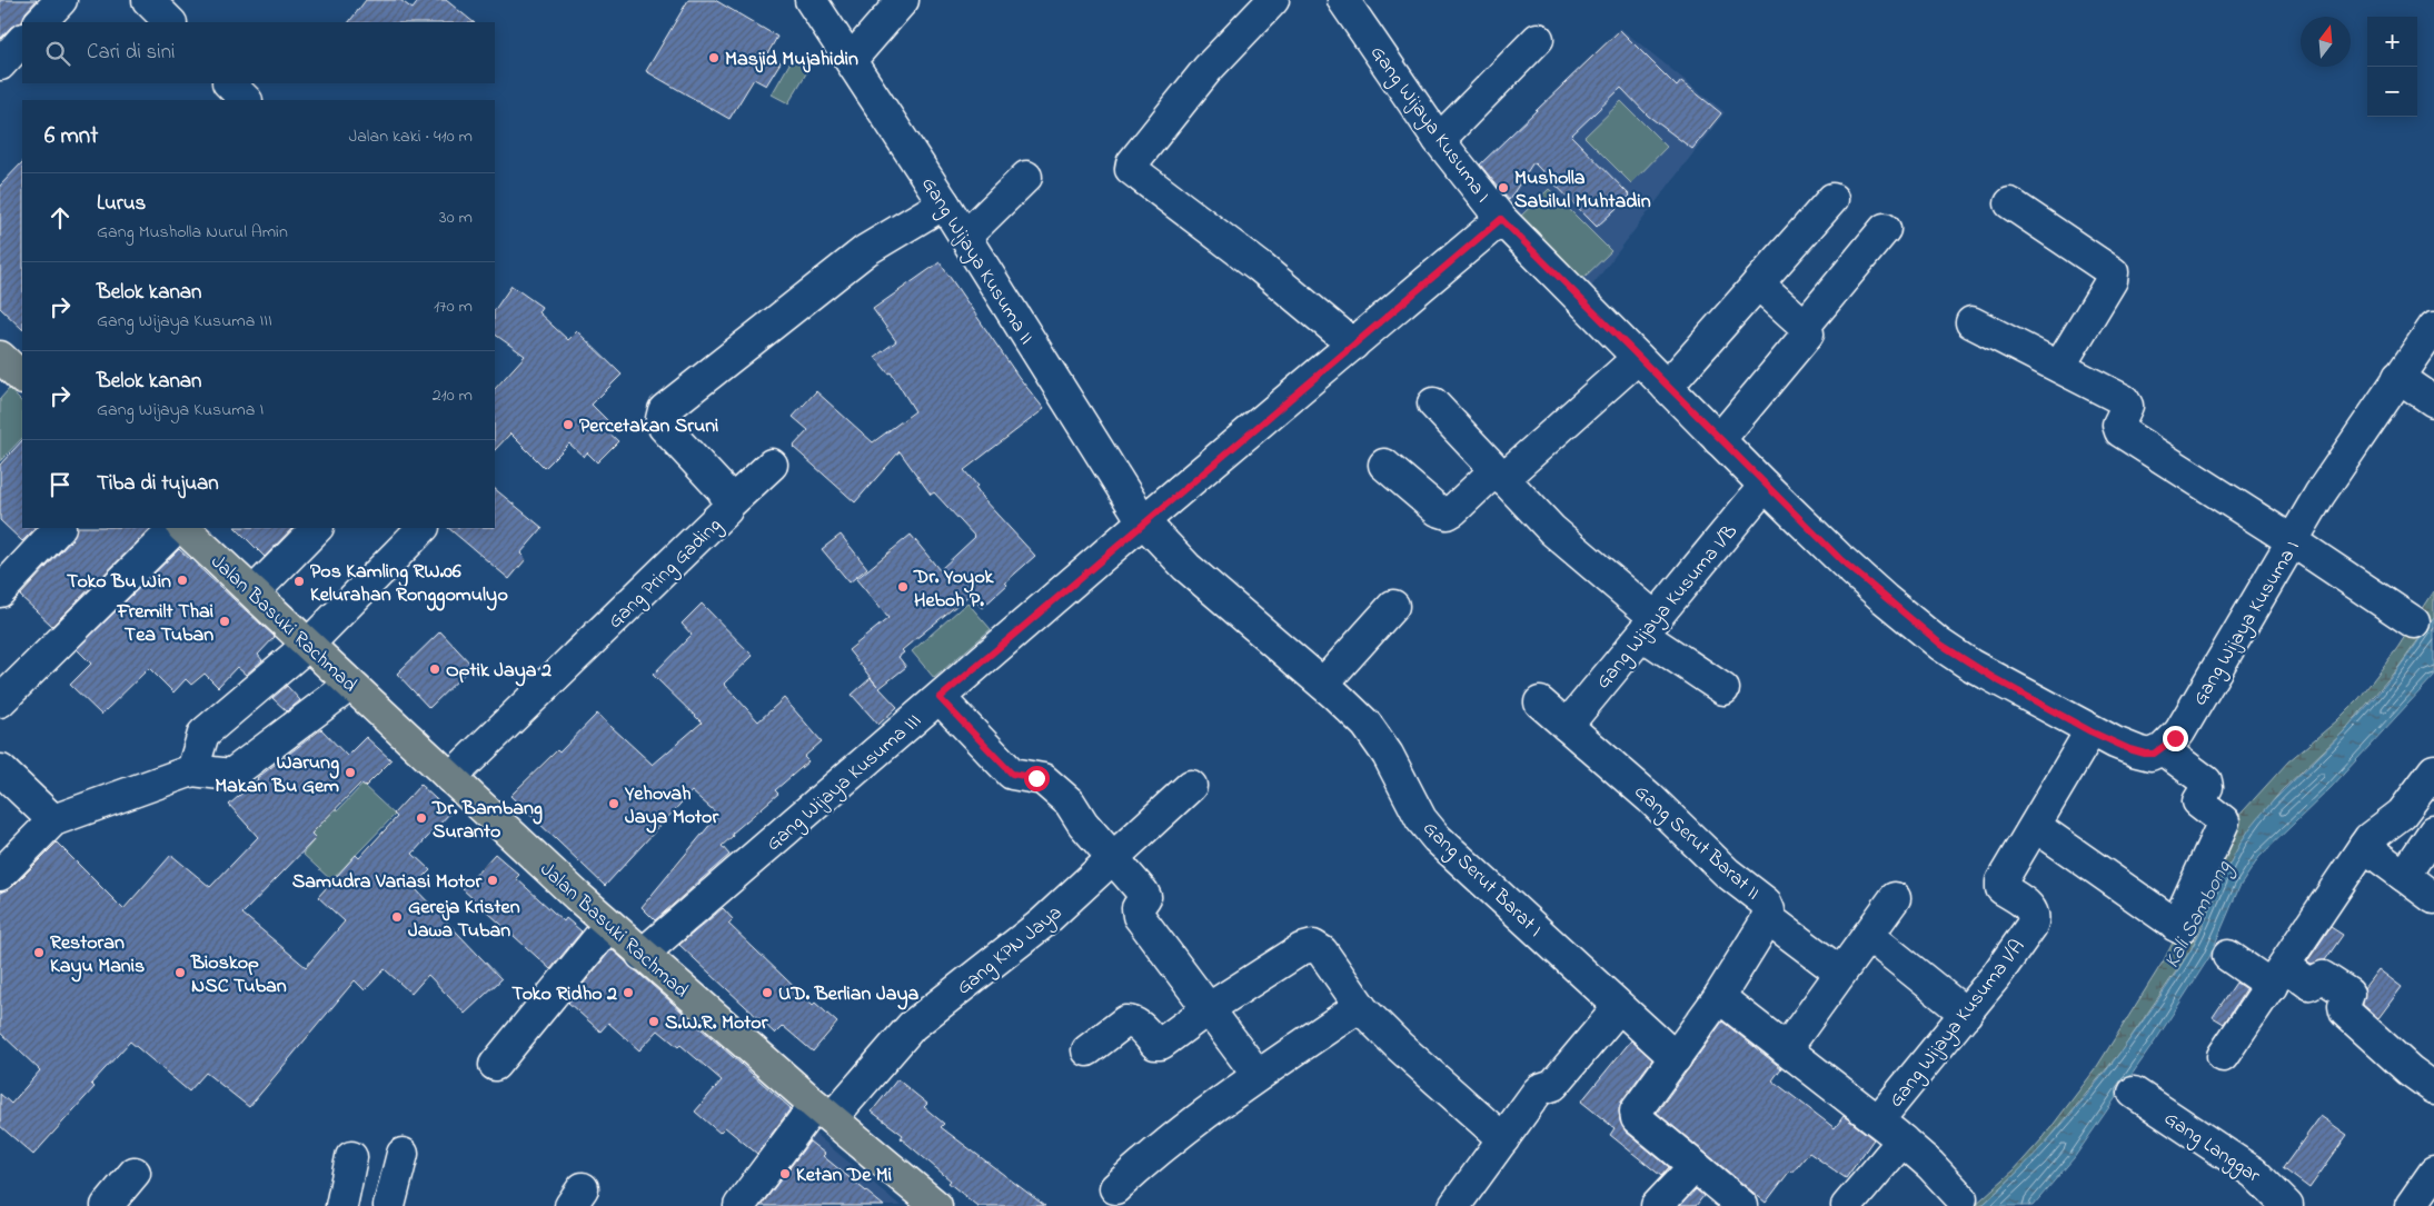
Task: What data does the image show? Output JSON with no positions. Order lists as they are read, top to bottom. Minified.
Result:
{"streets":{"main road":["Jalan Basuki Rachmad"],"street":["Gang Wijaya Kusuma I","Gang Wijaya Kusuma II","Gang Pring Gading","Gang Wijaya Kusuma I/B","Gang Wijaya Kusuma III","Gang Serut Barat II","Gang Serut Barat I","Gang KPN Jaya","Gang Wijaya Kusuma I/A","Gang Langgar"]},"crossings":[["Gang Wijaya Kusuma I","Gang Wijaya Kusuma I/B"],["Gang Wijaya Kusuma I","Gang Wijaya Kusuma III"],["Gang Wijaya Kusuma I","Gang Wijaya Kusuma I/A"],["Gang Wijaya Kusuma II","Gang Pring Gading"],["Gang Wijaya Kusuma II","Gang Wijaya Kusuma III"],["Gang Wijaya Kusuma II","Gang Serut Barat I"],["Gang Pring Gading","Jalan Basuki Rachmad"],["Gang Wijaya Kusuma I/B","Gang Serut Barat II"],["Jalan Basuki Rachmad","Gang Wijaya Kusuma III"],["Jalan Basuki Rachmad","Gang KPN Jaya"],["Gang Wijaya Kusuma III","Gang Serut Barat I"],["Gang Serut Barat II","Gang Serut Barat I"]],"water":["Kali Sambong"],"places":["Masjid Mujahidin","Musholla Sabilul Muhtadin","Percetakan Sruni","Toko Bu Win","Pos Kamling RW.06 Kelurahan Ronggomulyo","Dr. Yoyok Heboh P.","Fremilt Thai Tea Tuban","Optik Jaya 2","Warung Makan Bu Gem","Yehovah Jaya Motor","Dr. Bambang Suranto","Samudra Variasi Motor","Gereja Kristen Jawa Tuban","Restoran Kayu Manis","Bioskop NSC Tuban","Toko Ridho 2","UD. Berlian Jaya","S.W.R. Motor","Ketan De Mi"],"north":"top","page":{"map_buttons":["+","−"],"search":"Cari di sini","heading":["6 mnt","Jalan kaki · 410 m"],"list":[["Lurus","Gang Musholla Nurul Amin","30 m"],["Belok kanan","Gang Wijaya Kusuma III","170 m"],["Belok kanan","Gang Wijaya Kusuma I","210 m"],"Tiba di tujuan"]}}
